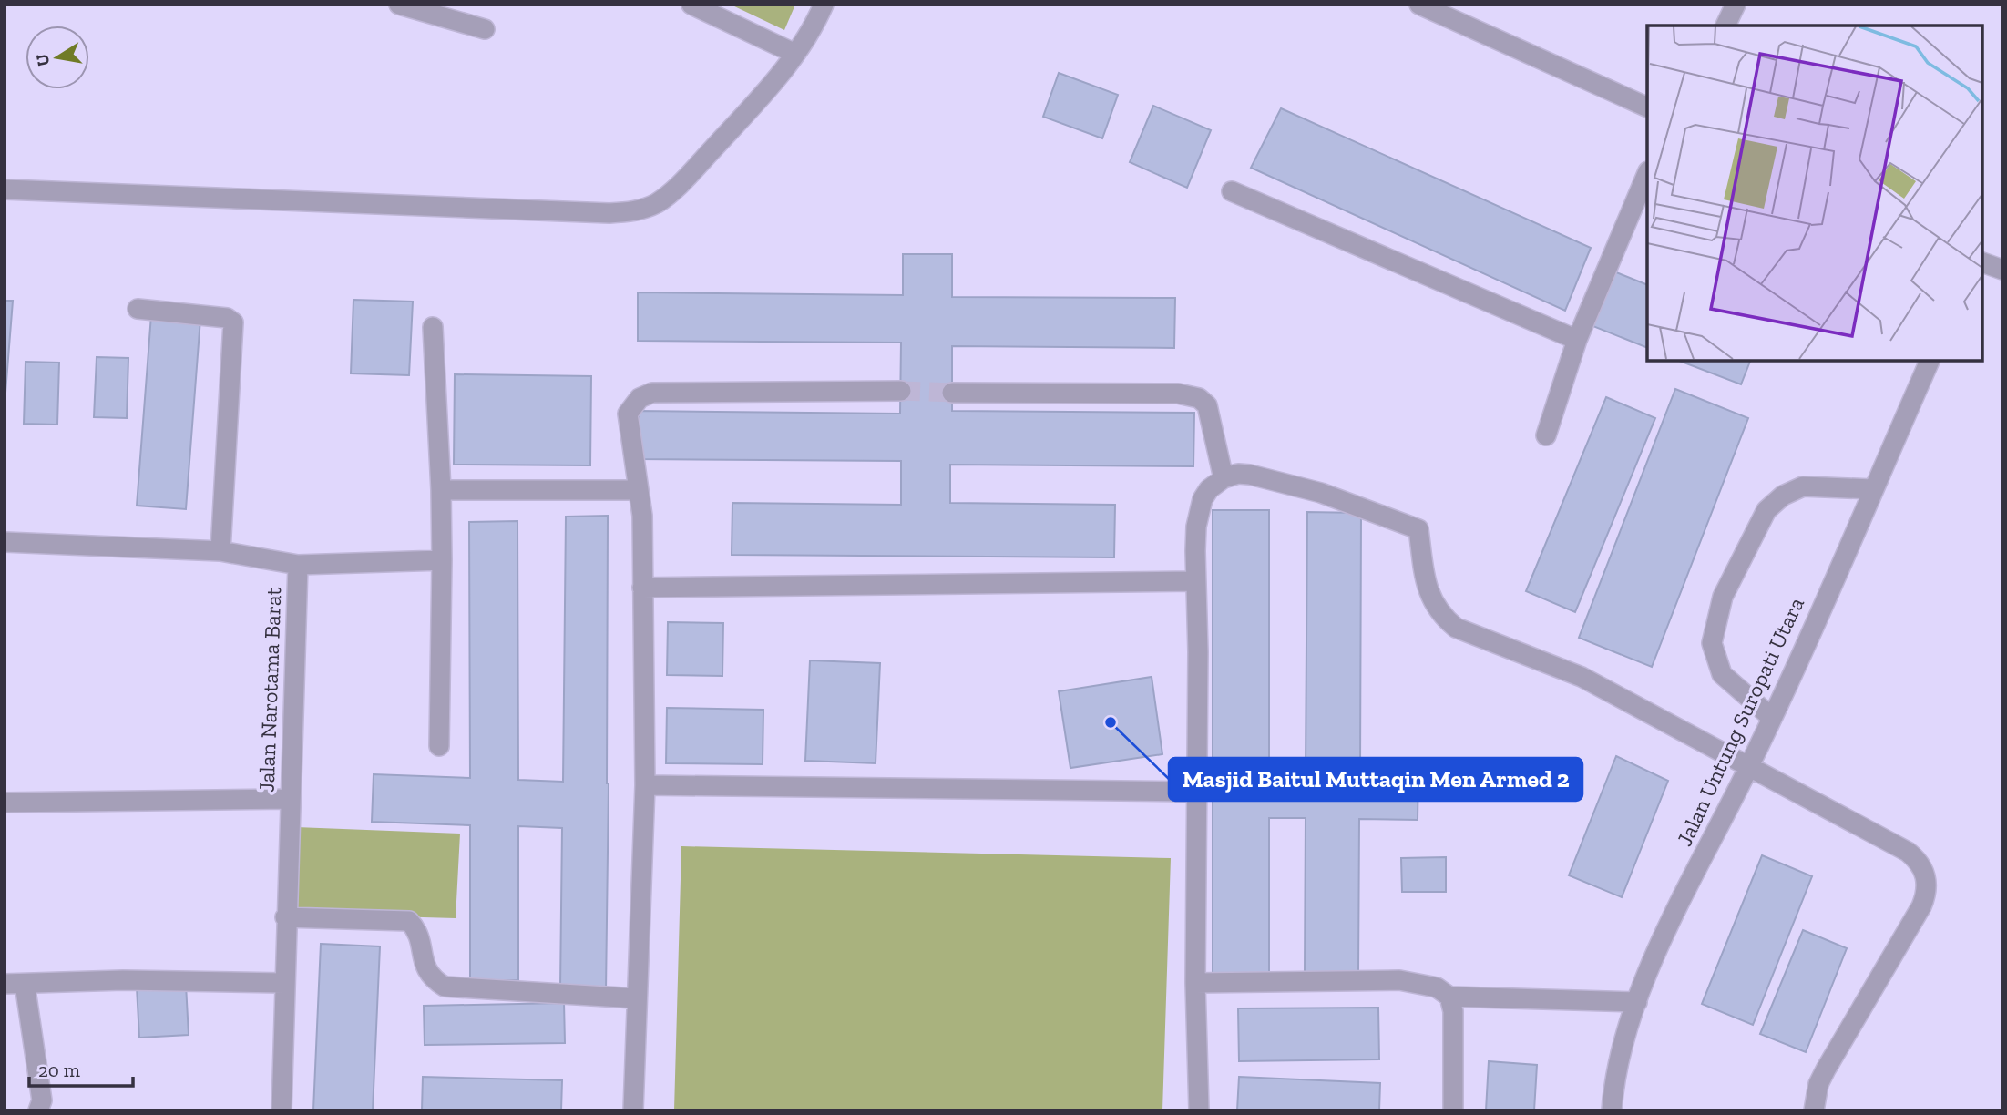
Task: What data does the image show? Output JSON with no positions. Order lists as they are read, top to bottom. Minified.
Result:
{"streets":{"street":["Jalan Narotama Barat","Jalan Untung Suropati Utara"]},"places":["Masjid Baitul Muttaqin Men Armed 2"],"scale_bar":"20 m","north":"left"}
